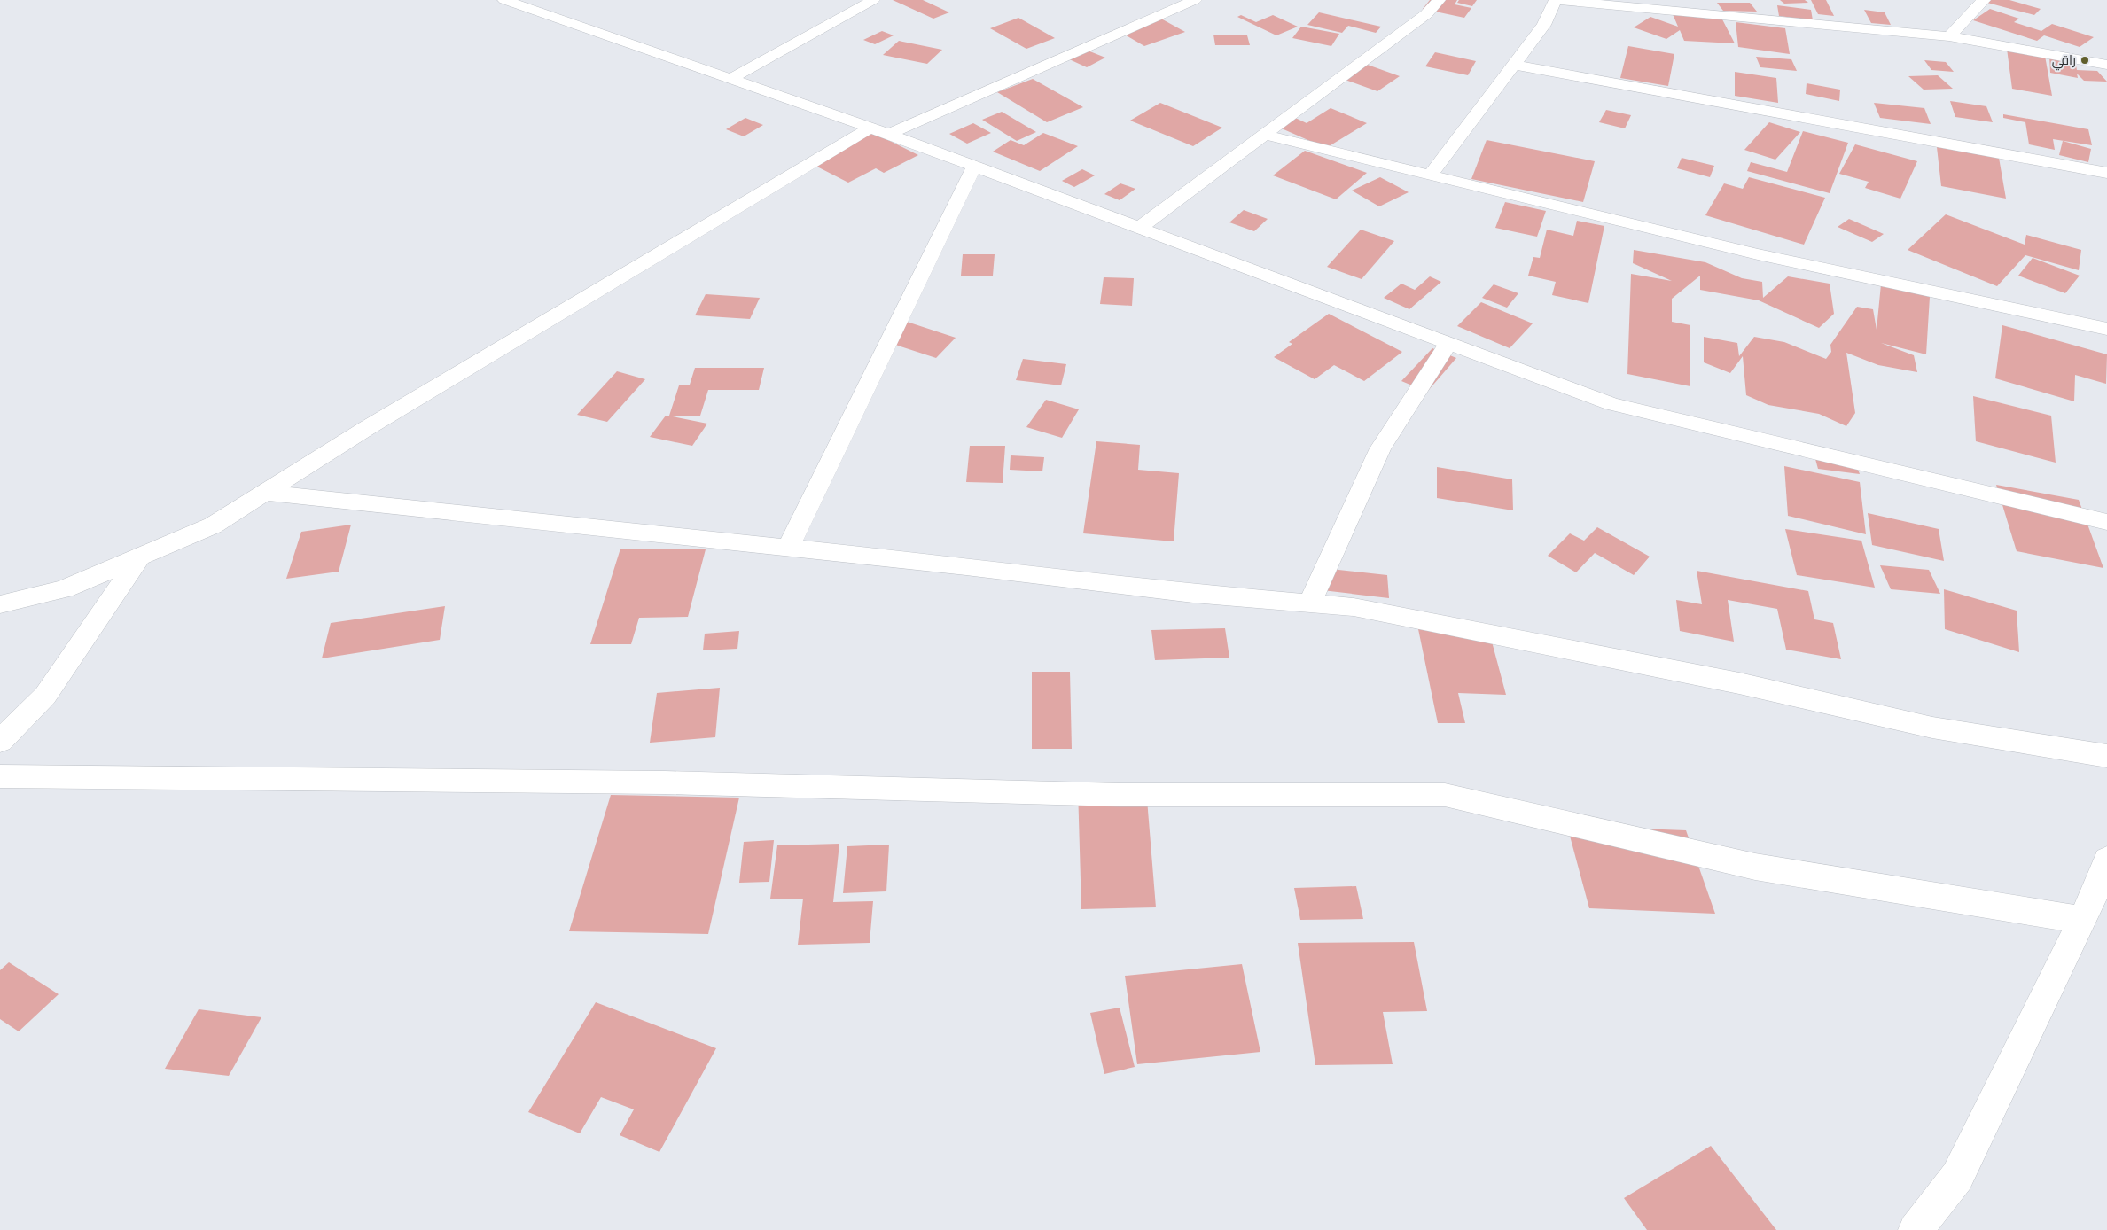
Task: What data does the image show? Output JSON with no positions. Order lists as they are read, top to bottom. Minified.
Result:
{"places":["راقي"]}
